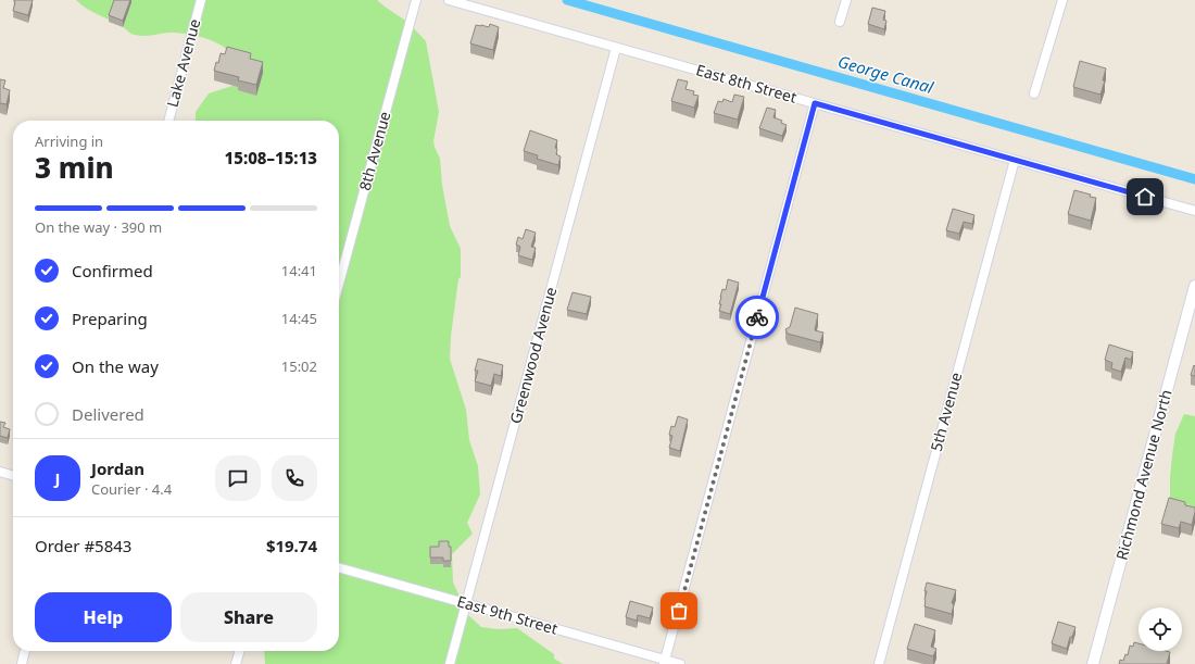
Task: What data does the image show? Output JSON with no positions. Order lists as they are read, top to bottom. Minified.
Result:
{"streets":{"street":["Lake Avenue","East 8th Street","8th Avenue","Greenwood Avenue","5th Avenue","Richmond Avenue North","East 9th Street"]},"crossings":[["East 8th Street","Greenwood Avenue"],["East 8th Street","5th Avenue"],["Greenwood Avenue","East 9th Street"]],"water":["George Canal"],"page":{"heading":["3 min","Arriving in","15:08–15:13"],"panel":["Jordan","Courier · 4.4","Order #5843","$19.74"],"bar":"On the way · 390 m","list":[["Confirmed","14:41"],["Preparing","14:45"],["On the way","15:02"],"Delivered"],"round":"J","buttons":["Help","Share"]}}
